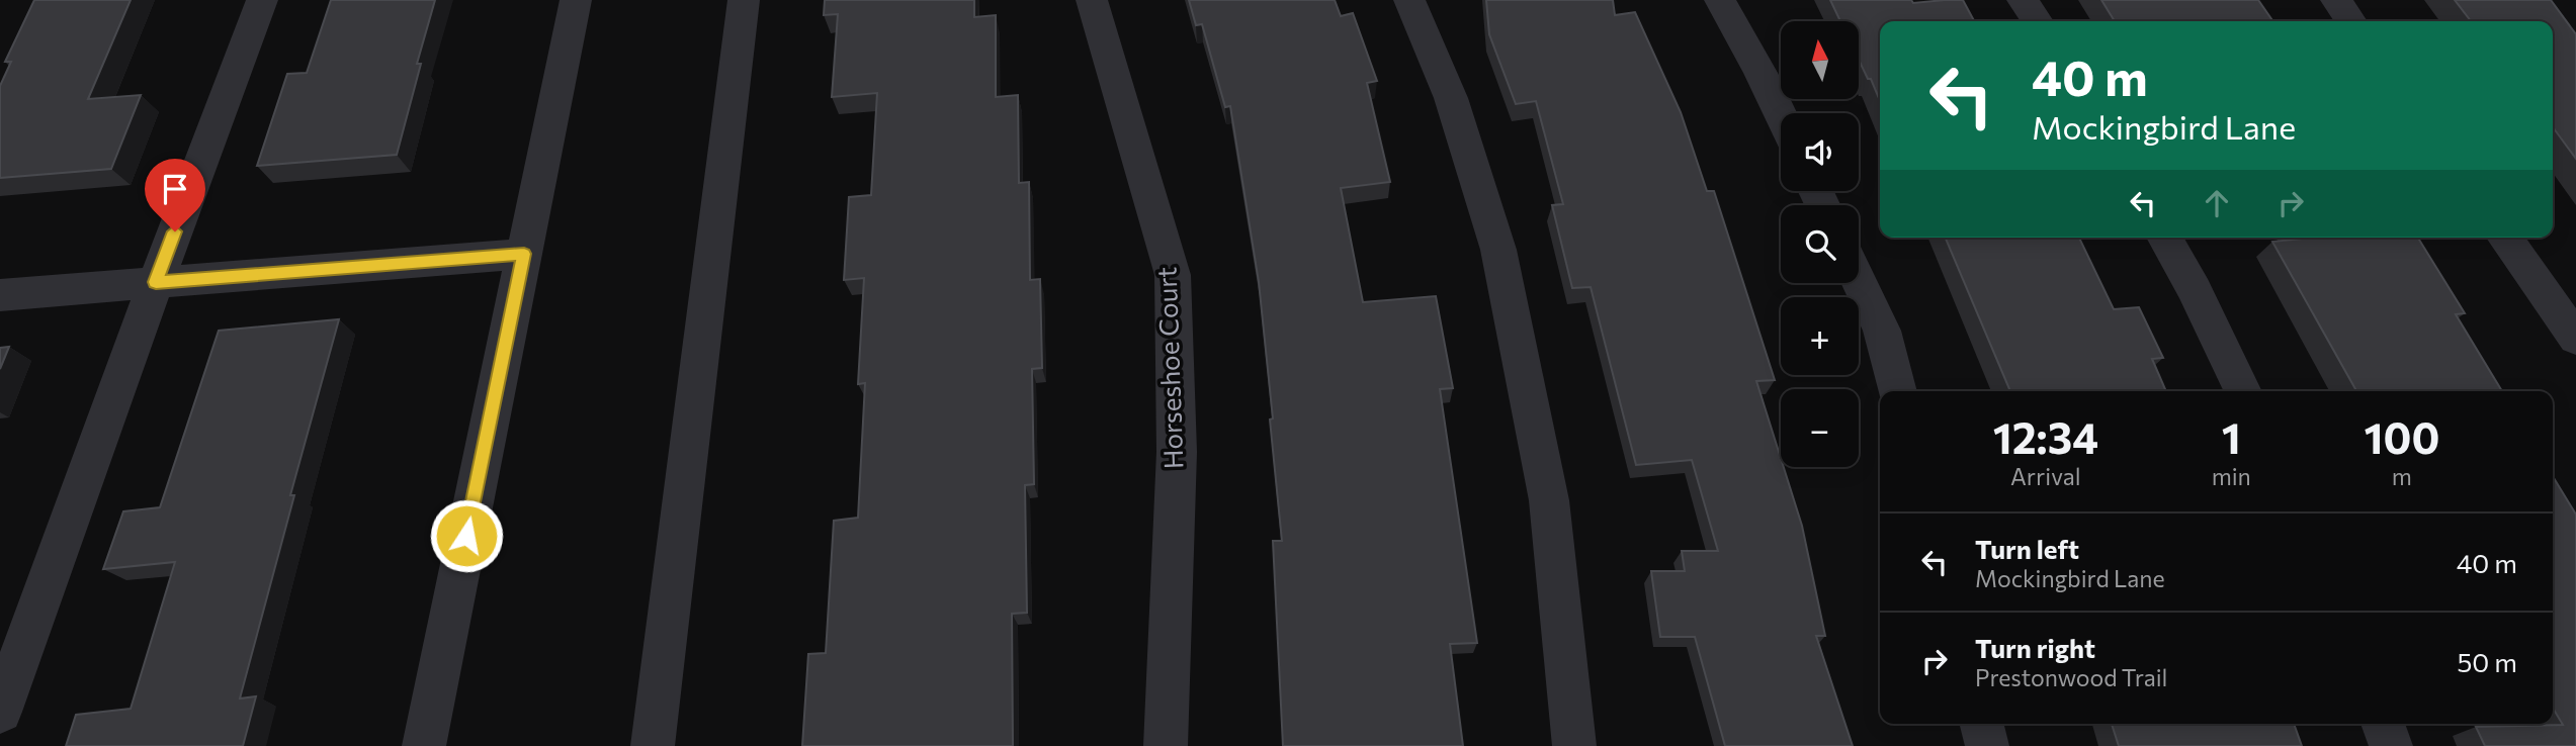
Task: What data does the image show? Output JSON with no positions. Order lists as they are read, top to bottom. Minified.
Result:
{"streets":{"street":["Horseshoe Court"]},"north":"top","page":{"map_buttons":["+","−"],"turn":["40 m","Mockingbird Lane"],"eta":["12:34","Arrival","1","min","100","m"],"list":[{"name":"Turn left","note":"Mockingbird Lane","value":"40 m"},{"name":"Turn right","note":"Prestonwood Trail","value":"50 m"}]}}
